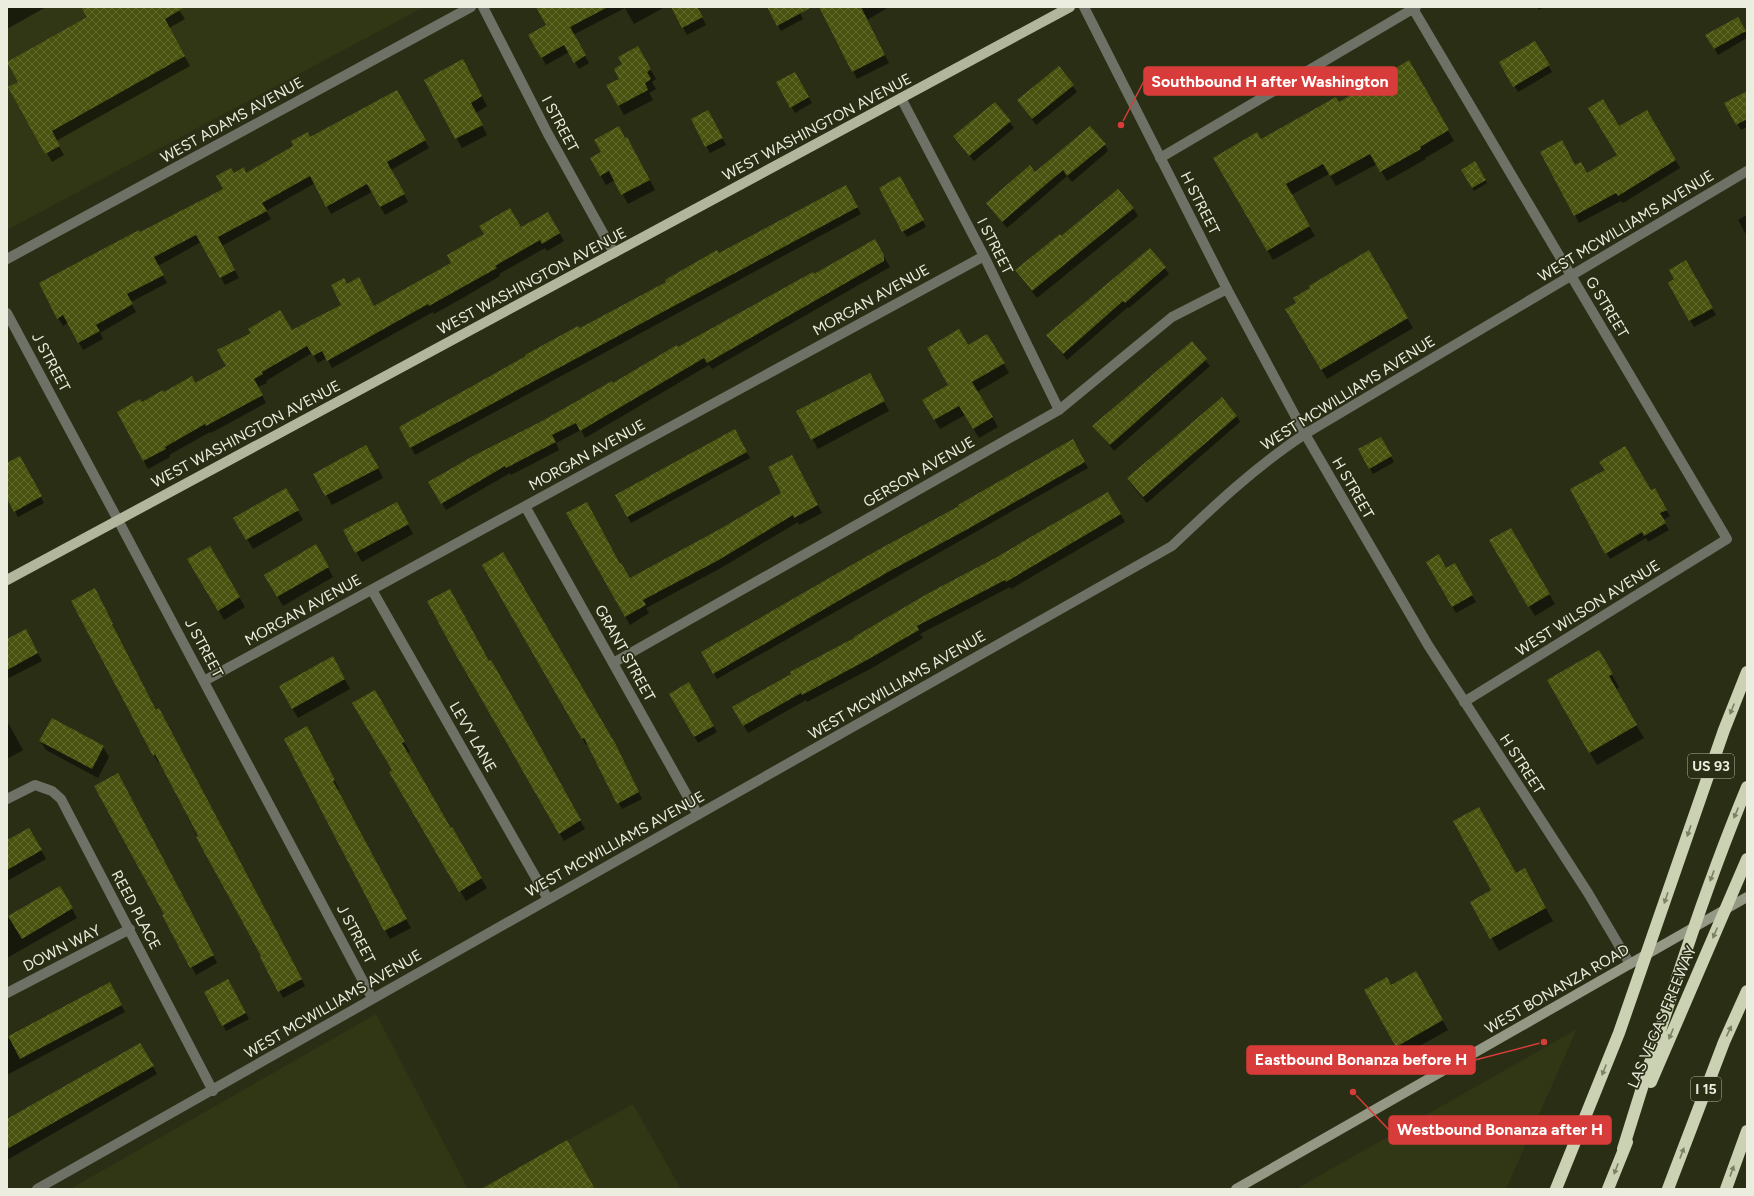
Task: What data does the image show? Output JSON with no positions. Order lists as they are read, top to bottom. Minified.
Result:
{"streets":{"highway":["US 93","LAS VEGAS FREEWAY","I 15"],"main road":["WEST WASHINGTON AVENUE","WEST BONANZA ROAD"],"street":["WEST ADAMS AVENUE","I STREET","H STREET","WEST MCWILLIAMS AVENUE","MORGAN AVENUE","G STREET","J STREET","GERSON AVENUE","WEST WILSON AVENUE","GRANT STREET","LEVY LANE","REED PLACE","DOWN WAY"]},"crossings":[["I STREET","WEST WASHINGTON AVENUE"],["I STREET","MORGAN AVENUE"],["I STREET","GERSON AVENUE"],["WEST WASHINGTON AVENUE","J STREET"],["H STREET","WEST MCWILLIAMS AVENUE"],["H STREET","GERSON AVENUE"],["H STREET","WEST WILSON AVENUE"],["H STREET","WEST BONANZA ROAD"],["WEST MCWILLIAMS AVENUE","G STREET"],["WEST MCWILLIAMS AVENUE","J STREET"],["WEST MCWILLIAMS AVENUE","GRANT STREET"],["WEST MCWILLIAMS AVENUE","LEVY LANE"],["WEST MCWILLIAMS AVENUE","REED PLACE"],["MORGAN AVENUE","J STREET"],["MORGAN AVENUE","GRANT STREET"],["MORGAN AVENUE","LEVY LANE"],["G STREET","WEST WILSON AVENUE"],["GERSON AVENUE","GRANT STREET"],["REED PLACE","DOWN WAY"]],"places":["Southbound H after Washington","Eastbound Bonanza before H","Westbound Bonanza after H"]}
